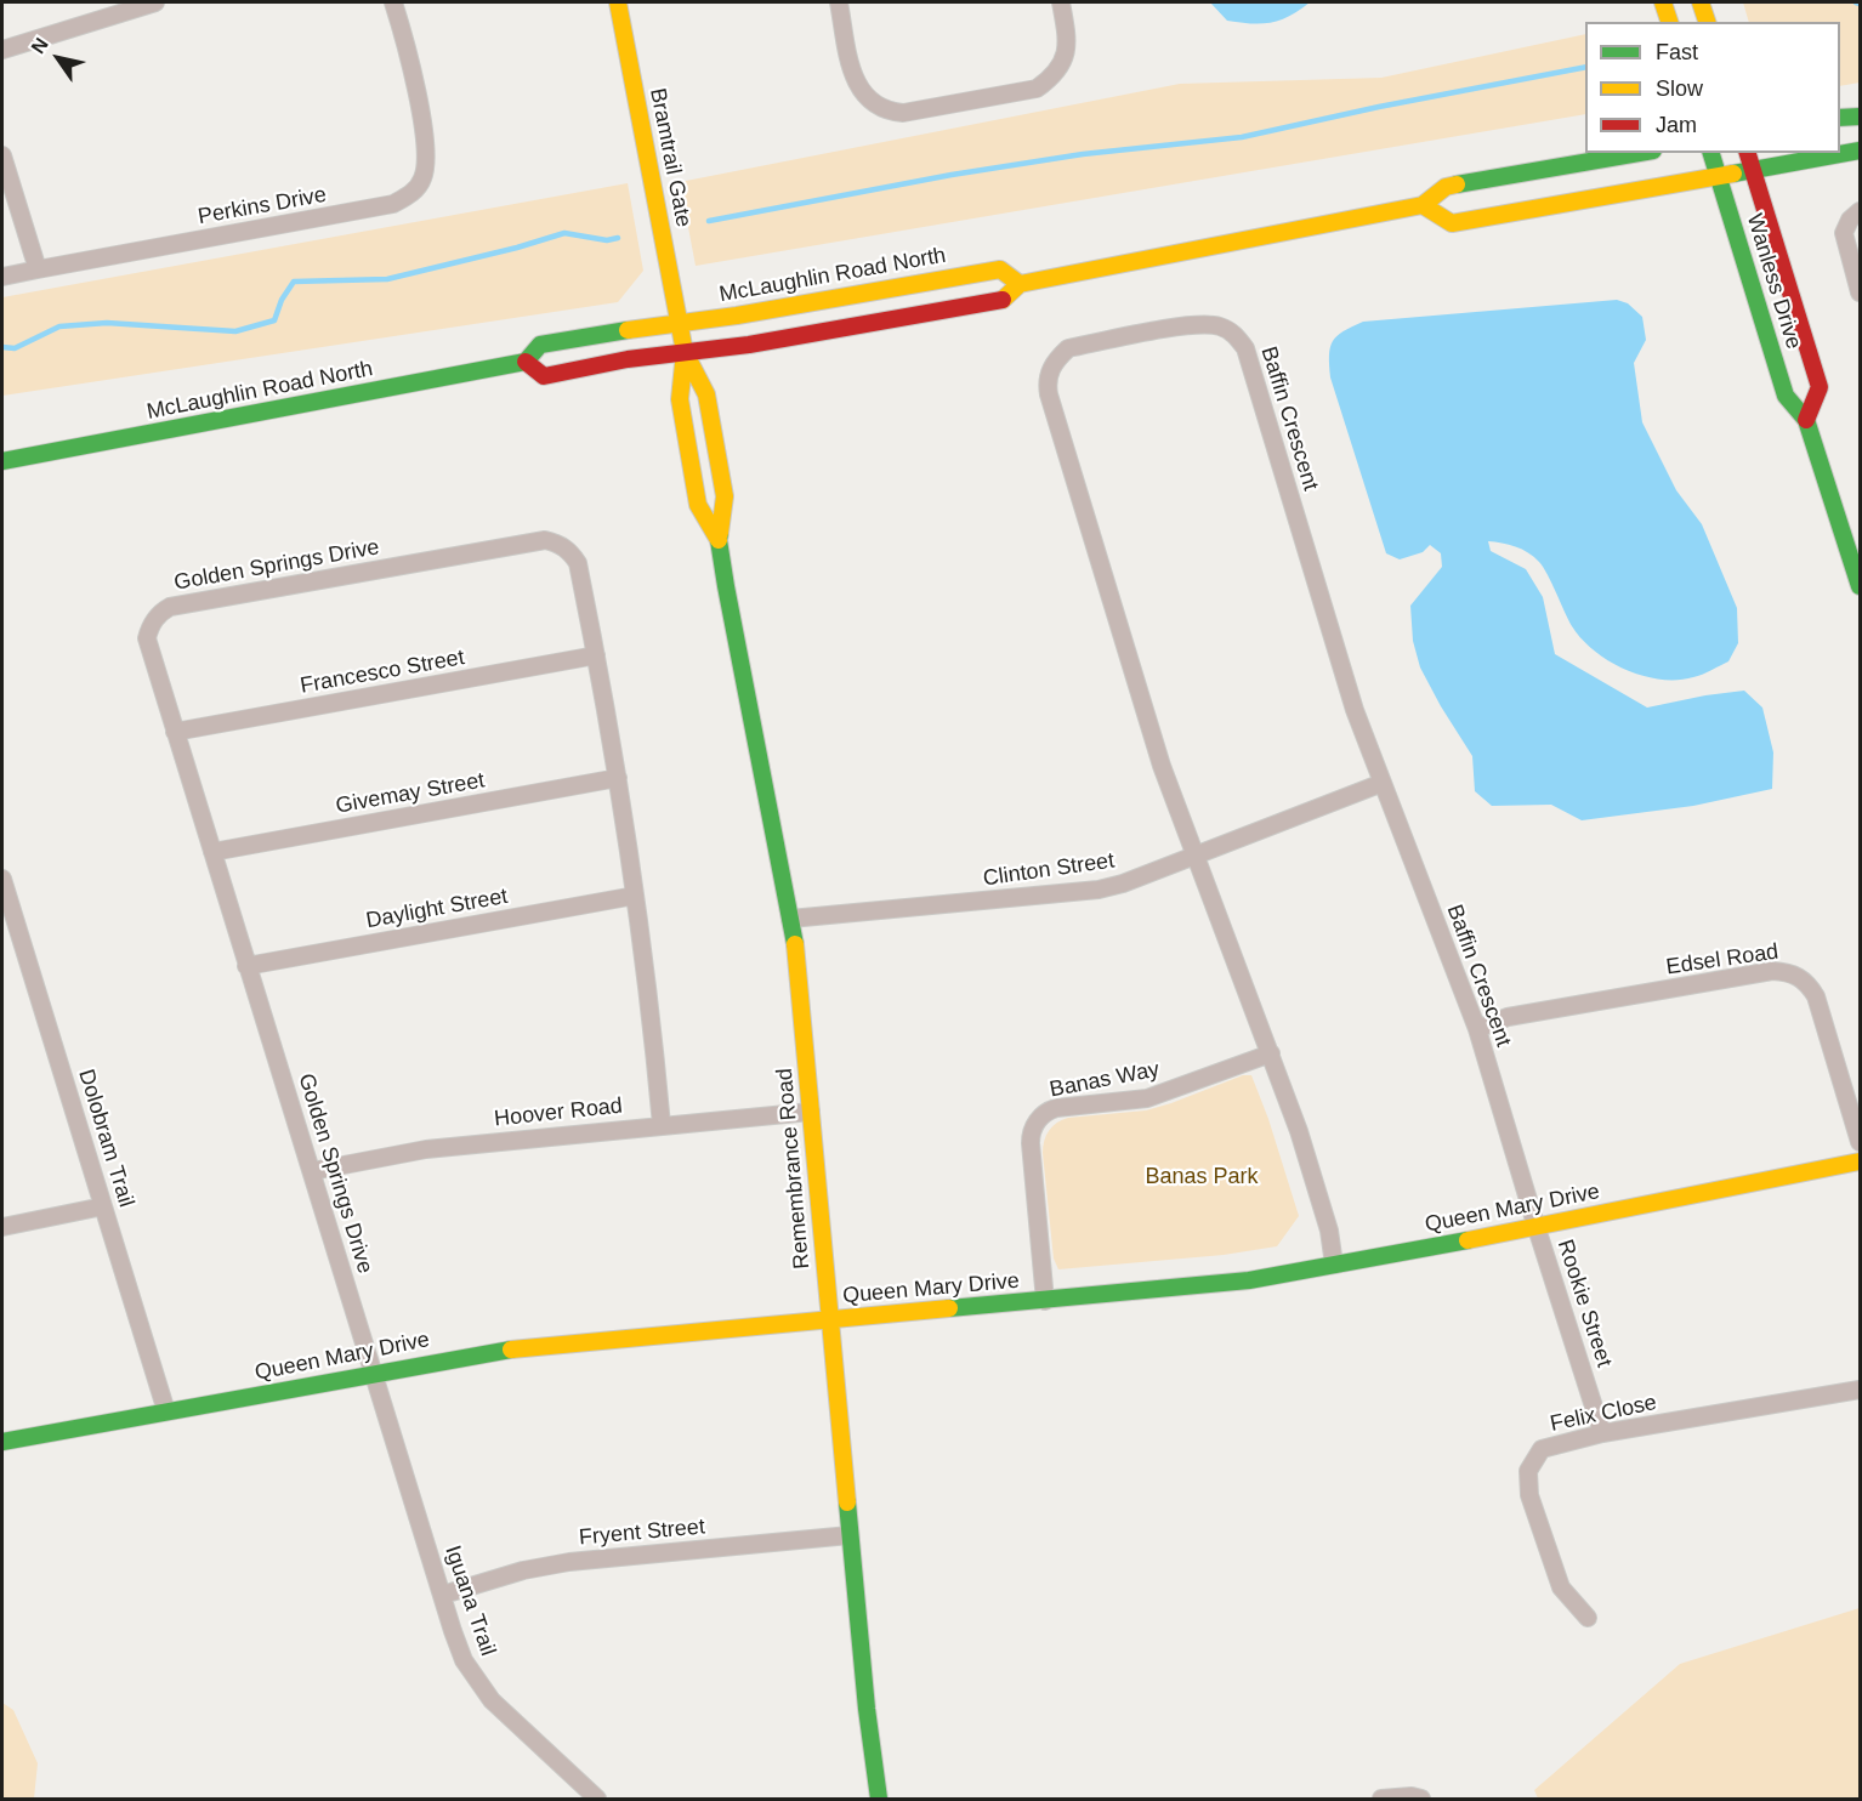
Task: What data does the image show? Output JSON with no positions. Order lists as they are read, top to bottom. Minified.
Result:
{"streets":{"street":["Bramtrail Gate","Perkins Drive","McLaughlin Road North","Wanless Drive","Baffin Crescent","Golden Springs Drive","Francesco Street","Givemay Street","Clinton Street","Daylight Street","Edsel Road","Banas Way","Hoover Road","Dolobram Trail","Remembrance Road","Queen Mary Drive","Rookie Street","Felix Close","Fryent Street","Iguana Trail"]},"crossings":[["Bramtrail Gate","McLaughlin Road North"],["Bramtrail Gate","Remembrance Road"],["Baffin Crescent","Clinton Street"],["Baffin Crescent","Edsel Road"],["Baffin Crescent","Banas Way"],["Baffin Crescent","Queen Mary Drive"],["Baffin Crescent","Rookie Street"],["Golden Springs Drive","Francesco Street"],["Golden Springs Drive","Givemay Street"],["Golden Springs Drive","Daylight Street"],["Golden Springs Drive","Hoover Road"],["Golden Springs Drive","Queen Mary Drive"],["Golden Springs Drive","Iguana Trail"],["Clinton Street","Remembrance Road"],["Banas Way","Queen Mary Drive"],["Hoover Road","Remembrance Road"],["Dolobram Trail","Queen Mary Drive"],["Remembrance Road","Queen Mary Drive"],["Remembrance Road","Fryent Street"],["Queen Mary Drive","Rookie Street"],["Queen Mary Drive","Iguana Trail"],["Rookie Street","Felix Close"],["Fryent Street","Iguana Trail"]],"parks":["Banas Park"],"legend":["Fast","Slow","Jam"],"north":"top left"}
